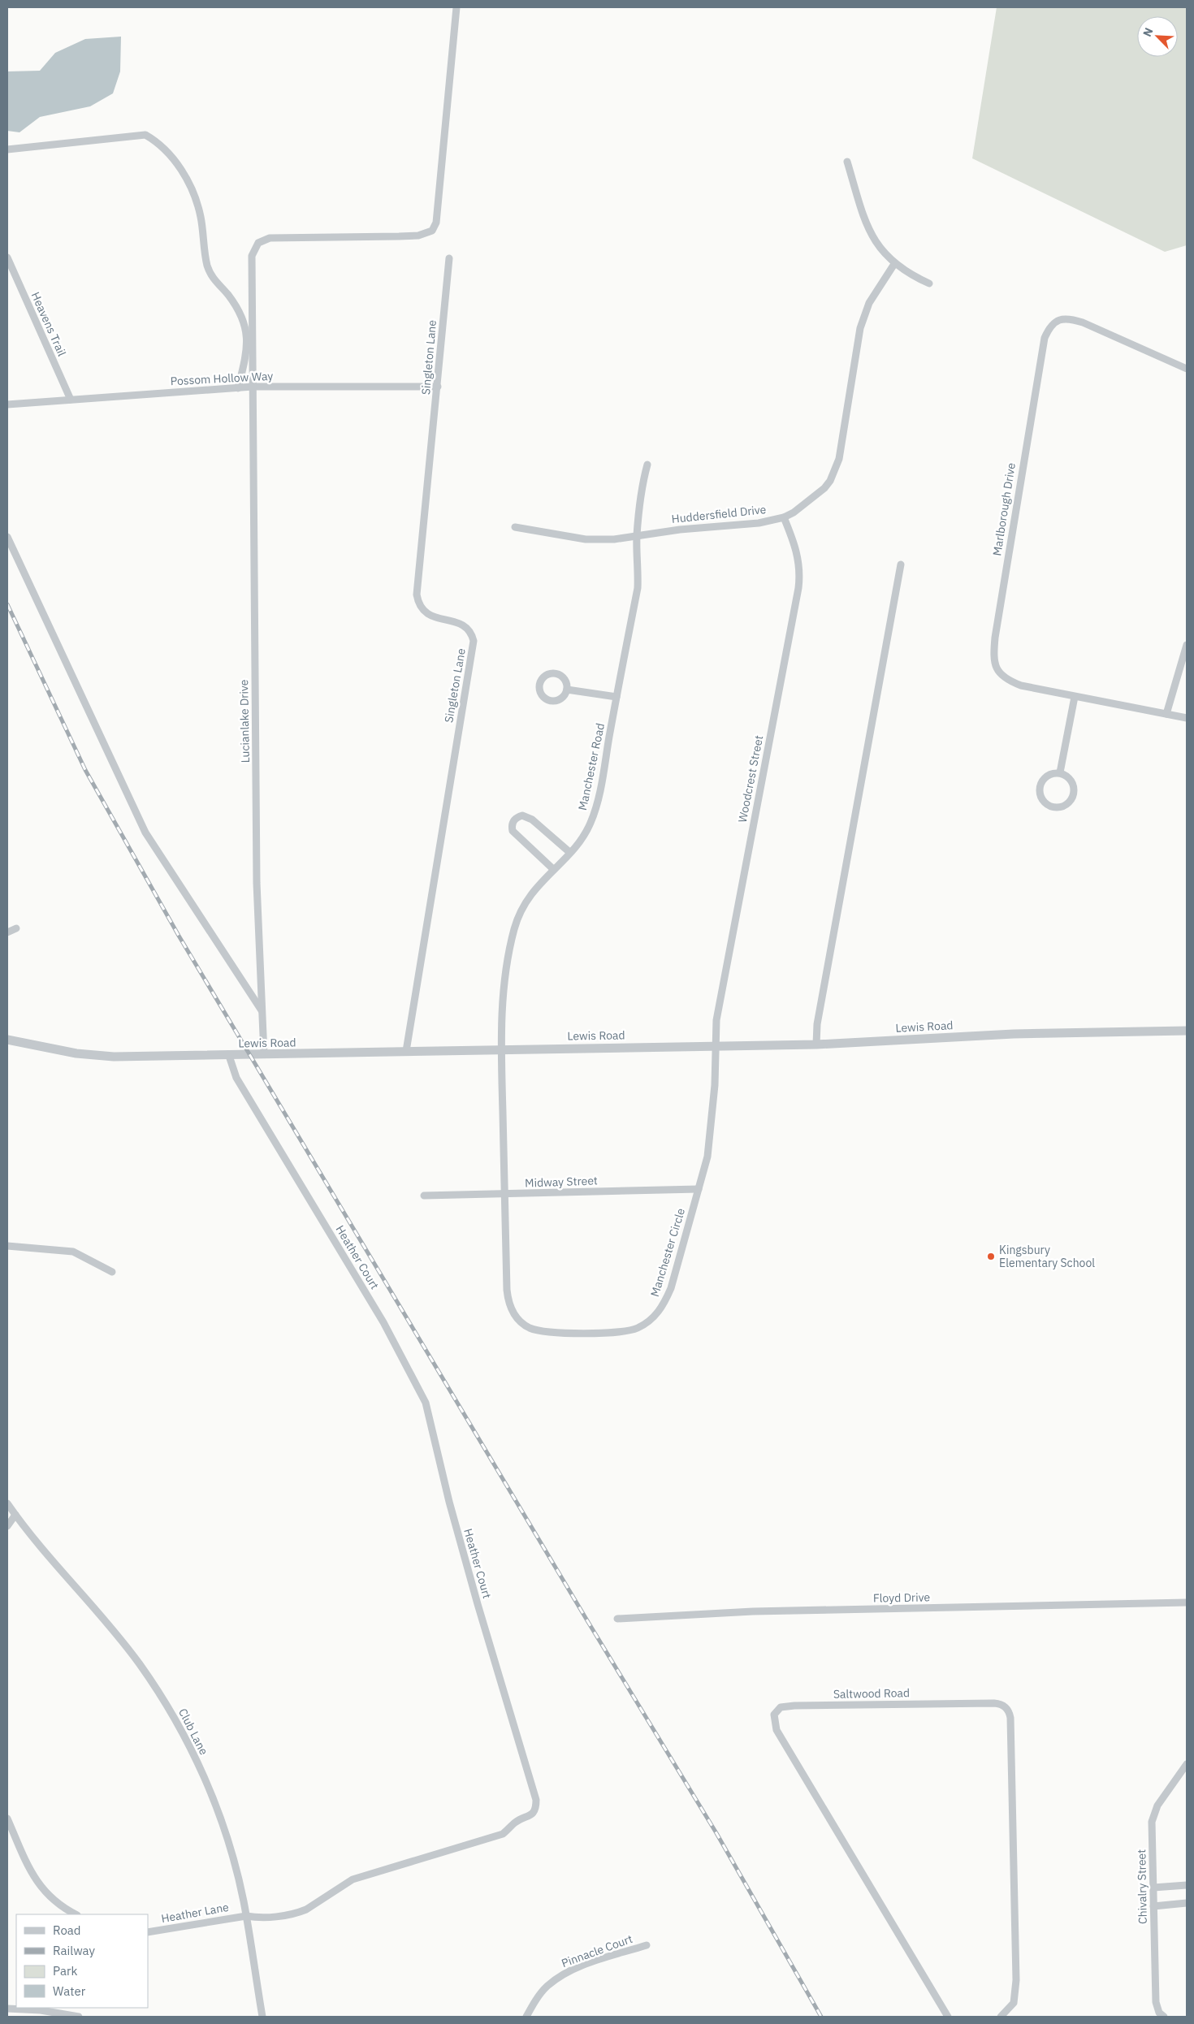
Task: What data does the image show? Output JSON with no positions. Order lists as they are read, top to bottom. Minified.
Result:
{"streets":{"street":["Heavens Trail","Singleton Lane","Possom Hollow Way","Marlborough Drive","Huddersfield Drive","Lucianlake Drive","Manchester Road","Woodcrest Street","Lewis Road","Midway Street","Manchester Circle","Heather Court","Floyd Drive","Saltwood Road","Club Lane","Chivalry Street","Heather Lane","Pinnacle Court"]},"crossings":[["Heavens Trail","Possom Hollow Way"],["Singleton Lane","Possom Hollow Way"],["Singleton Lane","Lewis Road"],["Possom Hollow Way","Lucianlake Drive"],["Huddersfield Drive","Manchester Road"],["Huddersfield Drive","Woodcrest Street"],["Lucianlake Drive","Lewis Road"],["Manchester Road","Lewis Road"],["Manchester Road","Manchester Circle"],["Woodcrest Street","Lewis Road"],["Woodcrest Street","Manchester Circle"],["Lewis Road","Manchester Circle"],["Lewis Road","Heather Court"],["Midway Street","Manchester Circle"],["Heather Court","Club Lane"],["Heather Court","Heather Lane"],["Club Lane","Heather Lane"]],"places":["Kingsbury Elementary School"],"legend":["Road","Railway","Park","Water"],"north":"top left"}
